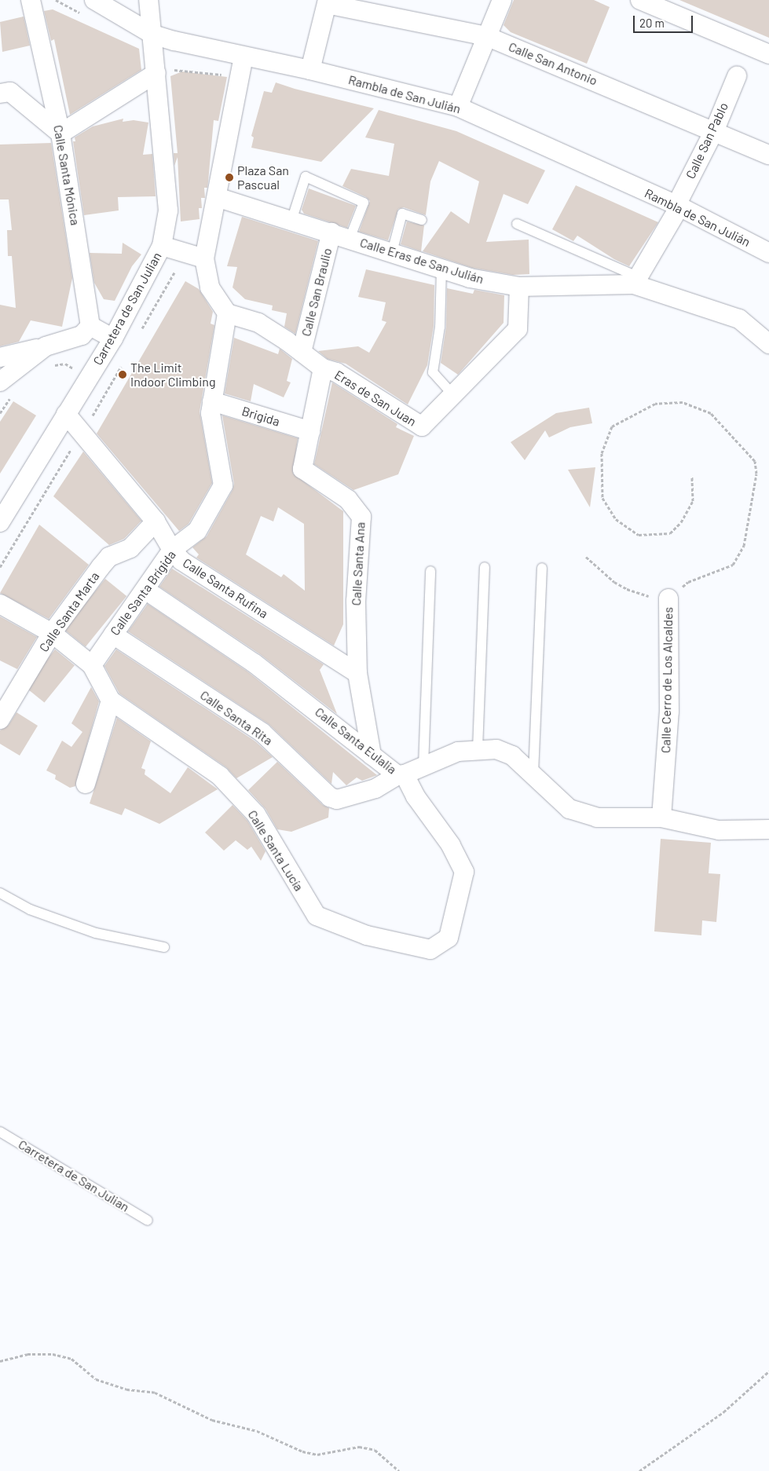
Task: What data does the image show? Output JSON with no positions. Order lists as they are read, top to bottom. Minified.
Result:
{"streets":{"street":["Calle San Antonio","Rambla de San Julián","Calle San Pablo","Calle Santa Mónica","Calle Eras de San Julián","Calle San Braulio","Carretera de San Julian","Eras de San Juan","Brigida","Calle Santa Ana","Calle Santa Rufina","Calle Santa Brígida","Calle Santa Marta","Calle Cerro de Los Alcaldes","Calle Santa Rita","Calle Santa Eulalia","Calle Santa Lucía"]},"crossings":[["Calle San Antonio","Calle San Pablo"],["Rambla de San Julián","Calle San Pablo"],["Rambla de San Julián","Carretera de San Julian"],["Calle Eras de San Julián","Calle San Braulio"],["Calle Eras de San Julián","Eras de San Juan"],["Calle San Braulio","Eras de San Juan"],["Carretera de San Julian","Calle Santa Rufina"],["Eras de San Juan","Calle Santa Ana"],["Eras de San Juan","Calle Santa Brígida"],["Brigida","Calle Santa Ana"],["Brigida","Calle Santa Brígida"],["Calle Santa Ana","Calle Santa Rufina"],["Calle Santa Rufina","Calle Santa Brígida"],["Calle Santa Rufina","Calle Santa Marta"],["Calle Santa Brígida","Calle Santa Rita"],["Calle Santa Brígida","Calle Santa Eulalia"],["Calle Santa Rita","Calle Santa Eulalia"],["Calle Santa Eulalia","Calle Santa Lucía"]],"places":["Plaza San Pascual","The Limit Indoor Climbing"],"scale_bar":"20 m"}
